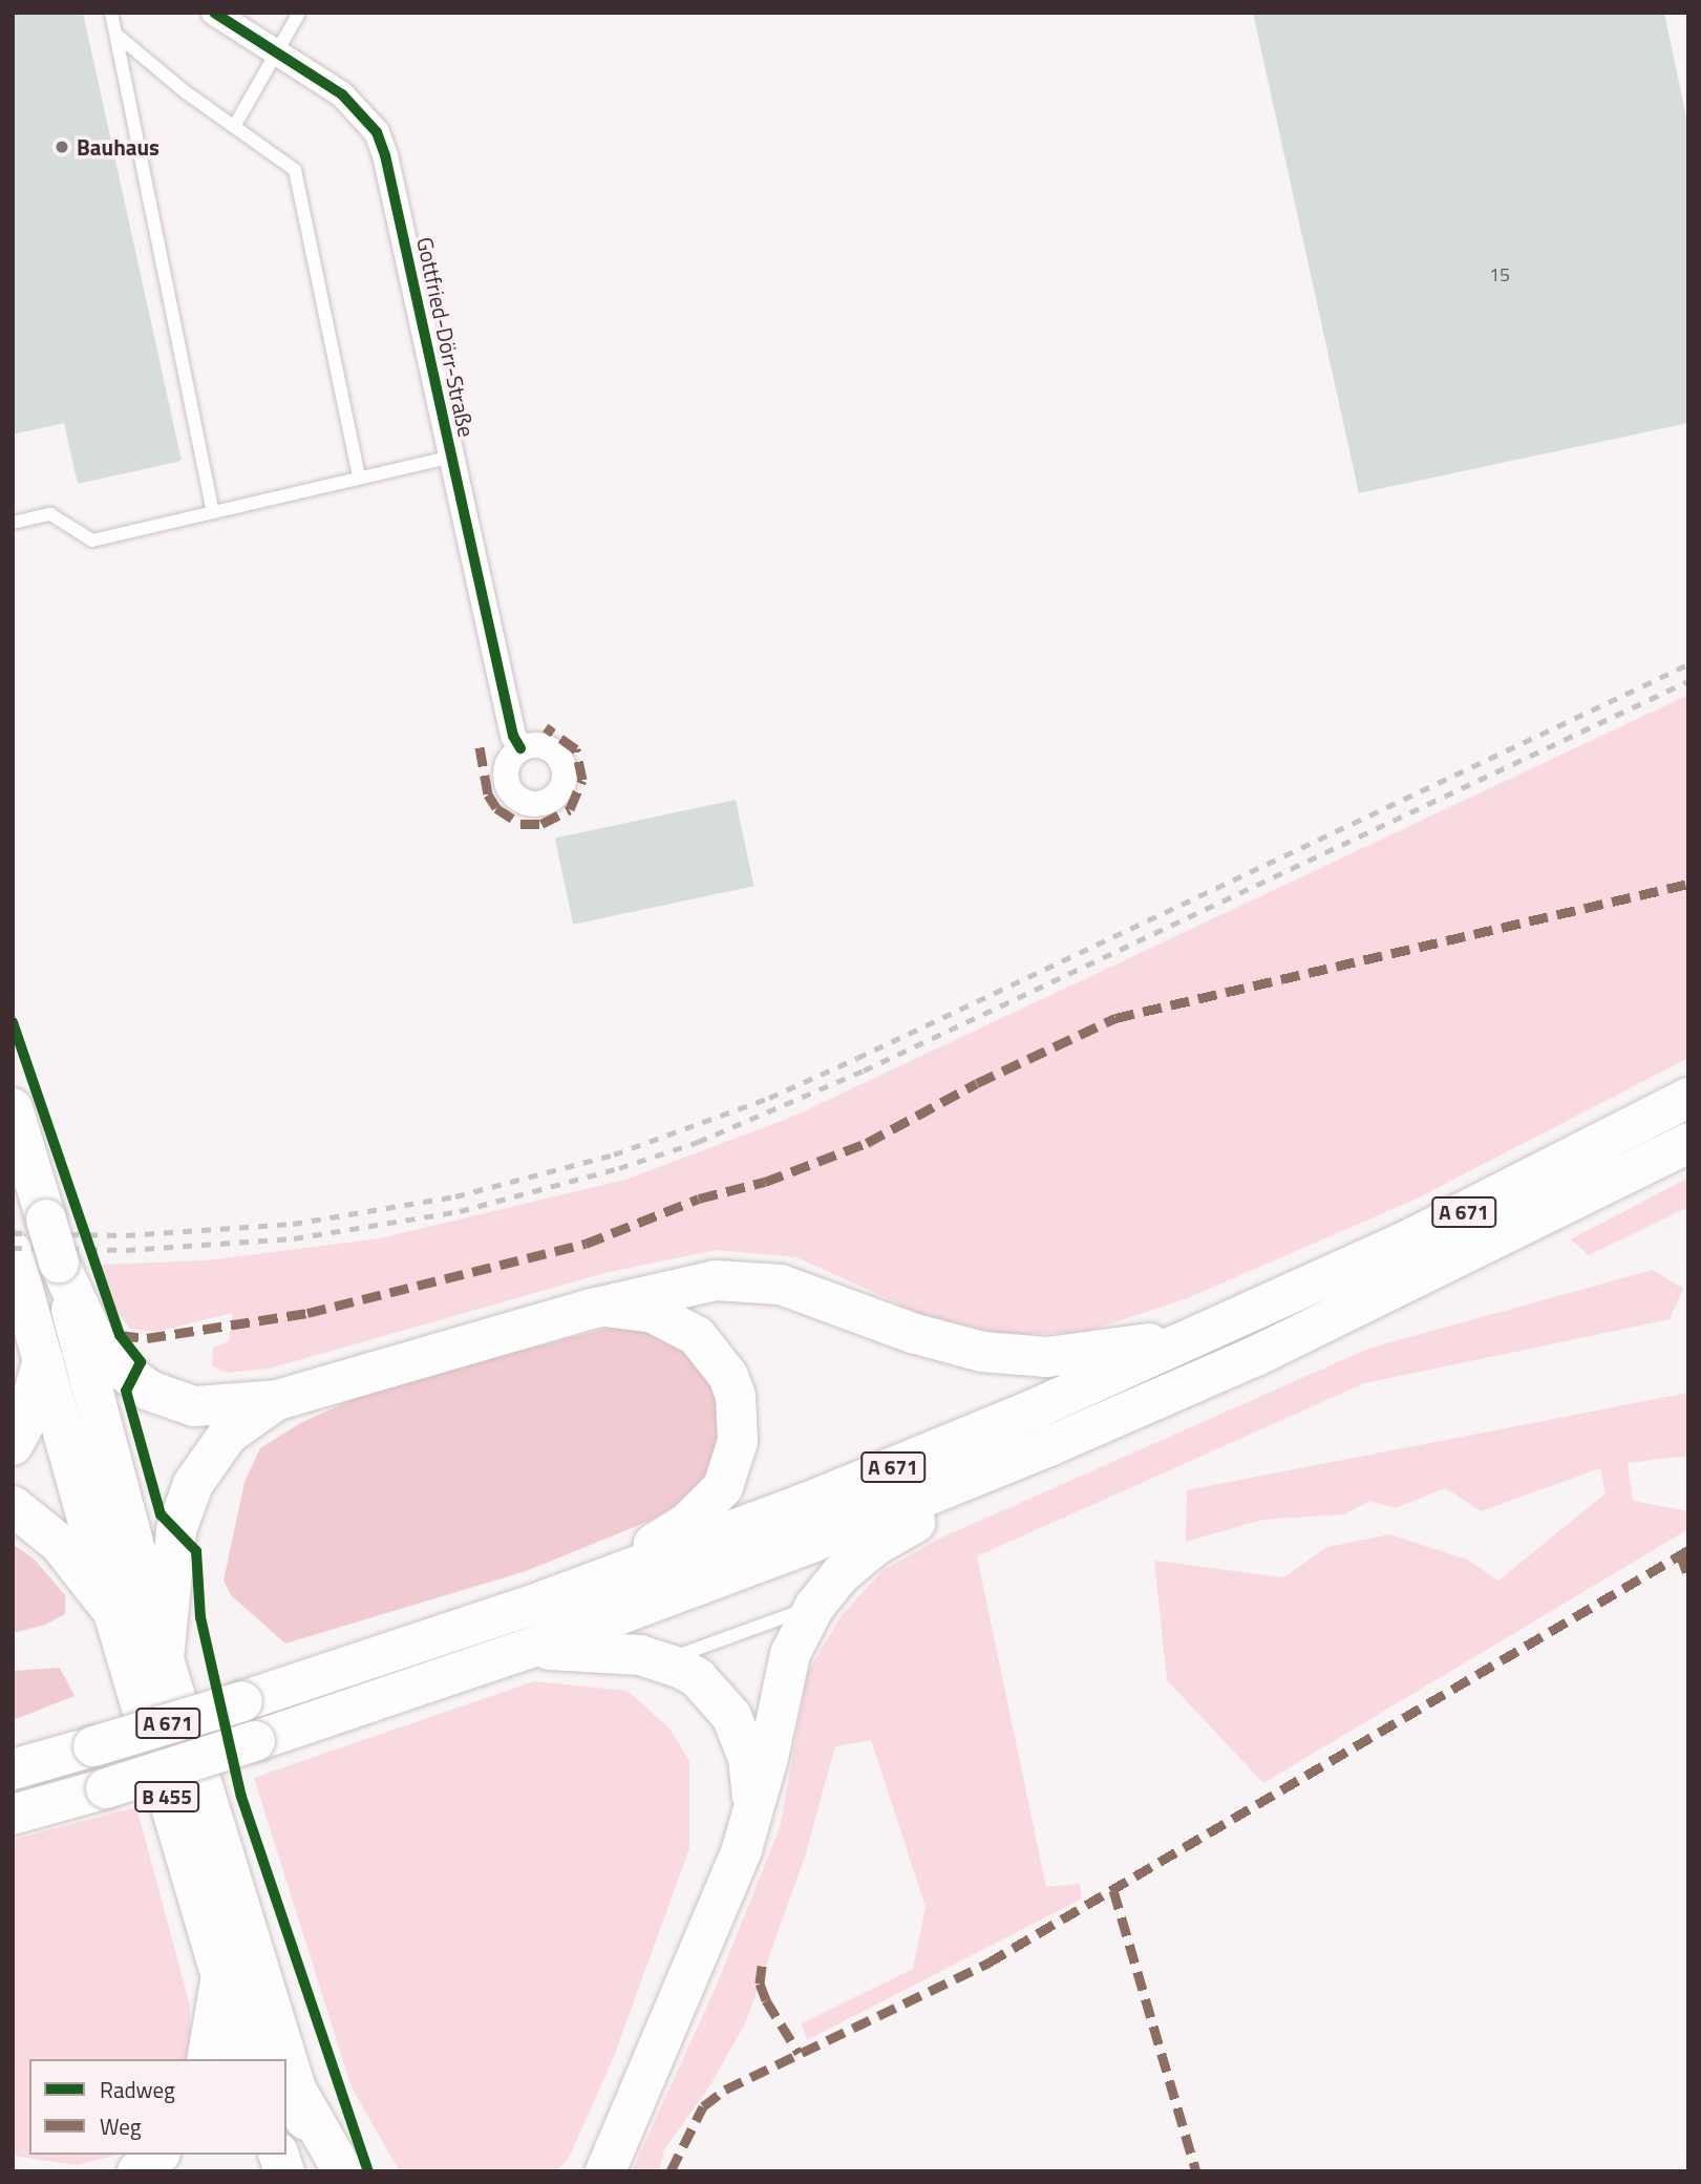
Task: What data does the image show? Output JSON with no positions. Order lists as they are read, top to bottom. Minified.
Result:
{"streets":{"main road":["A 671","B 455"],"street":["Gottfried-Dörr-Straße"]},"places":["Bauhaus"],"house_numbers":["15"],"legend":["Radweg","Weg"]}
